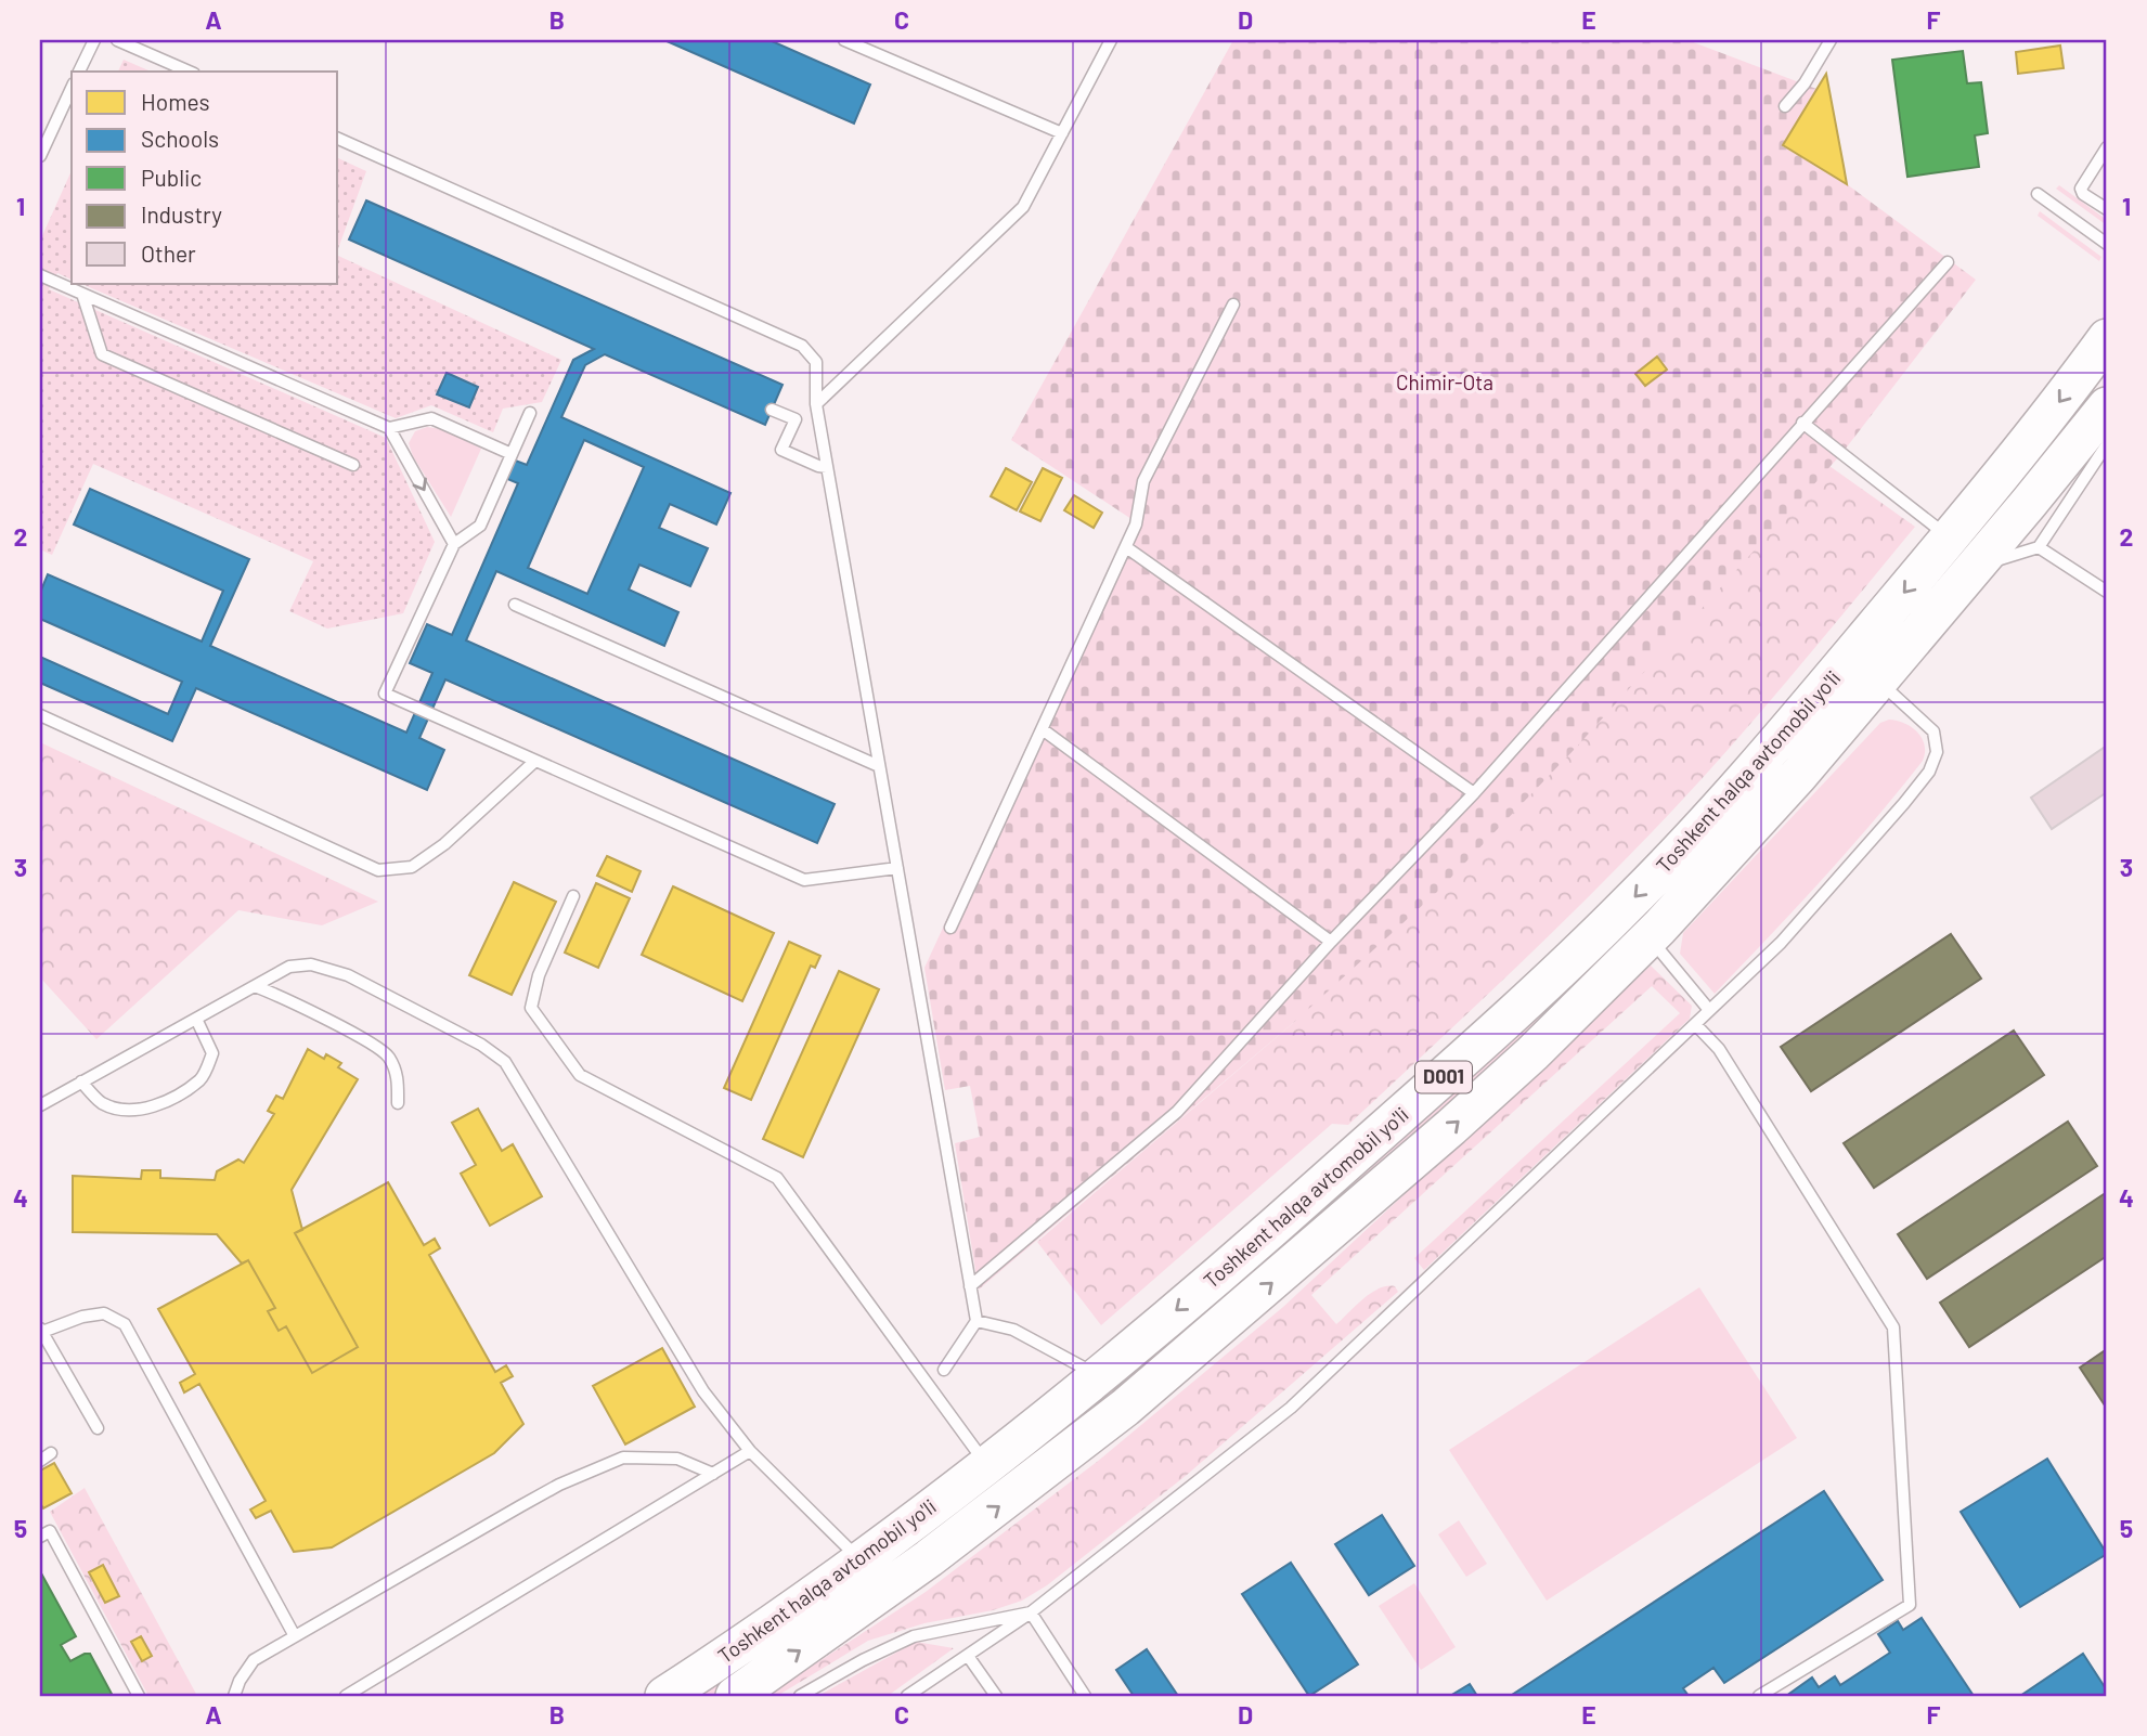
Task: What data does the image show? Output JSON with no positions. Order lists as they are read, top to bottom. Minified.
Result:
{"streets":{"highway":["Toshkent halqa avtomobil yo'li","D001"]},"parks":["Chimir-Ota"],"legend":["Homes","Schools","Public","Industry","Other"],"grid":{"columns":["A","B","C","D","E","F"],"rows":["1","2","3","4","5"]}}
